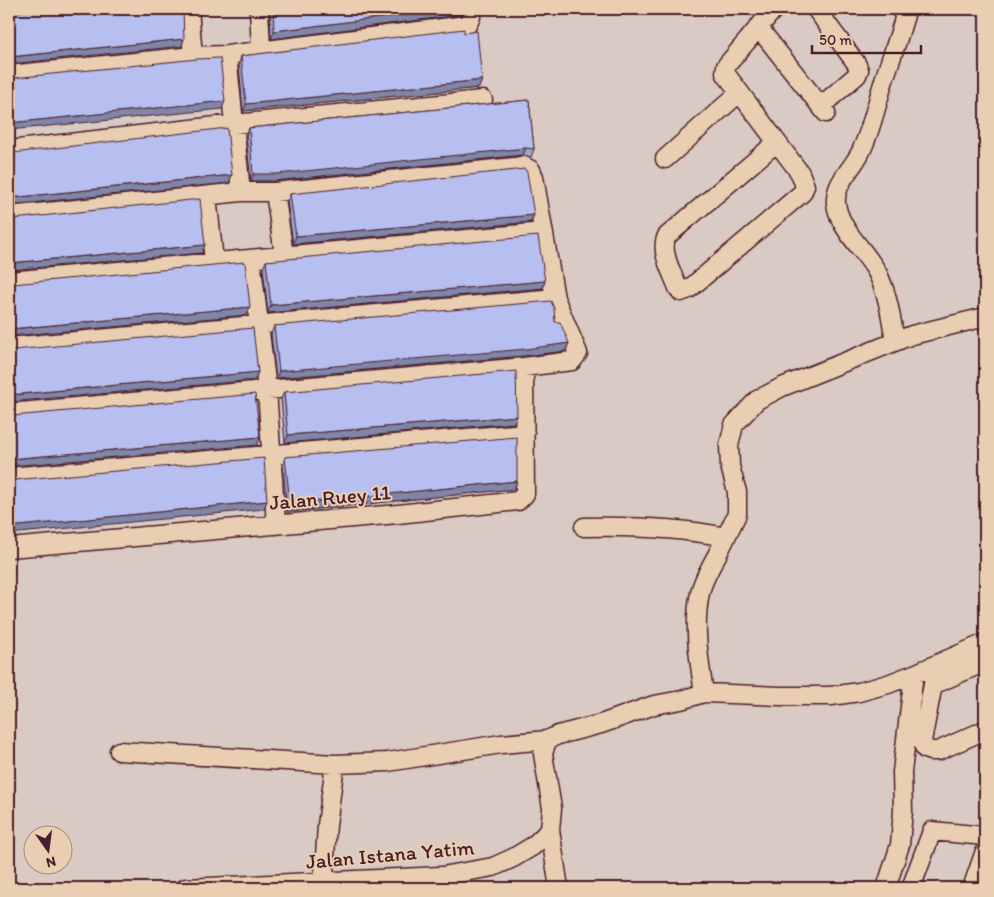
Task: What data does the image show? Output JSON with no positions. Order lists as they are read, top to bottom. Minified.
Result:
{"streets":{"street":["Jalan Ruey 11","Jalan Istana Yatim"]},"scale_bar":"50 m","north":"bottom"}
